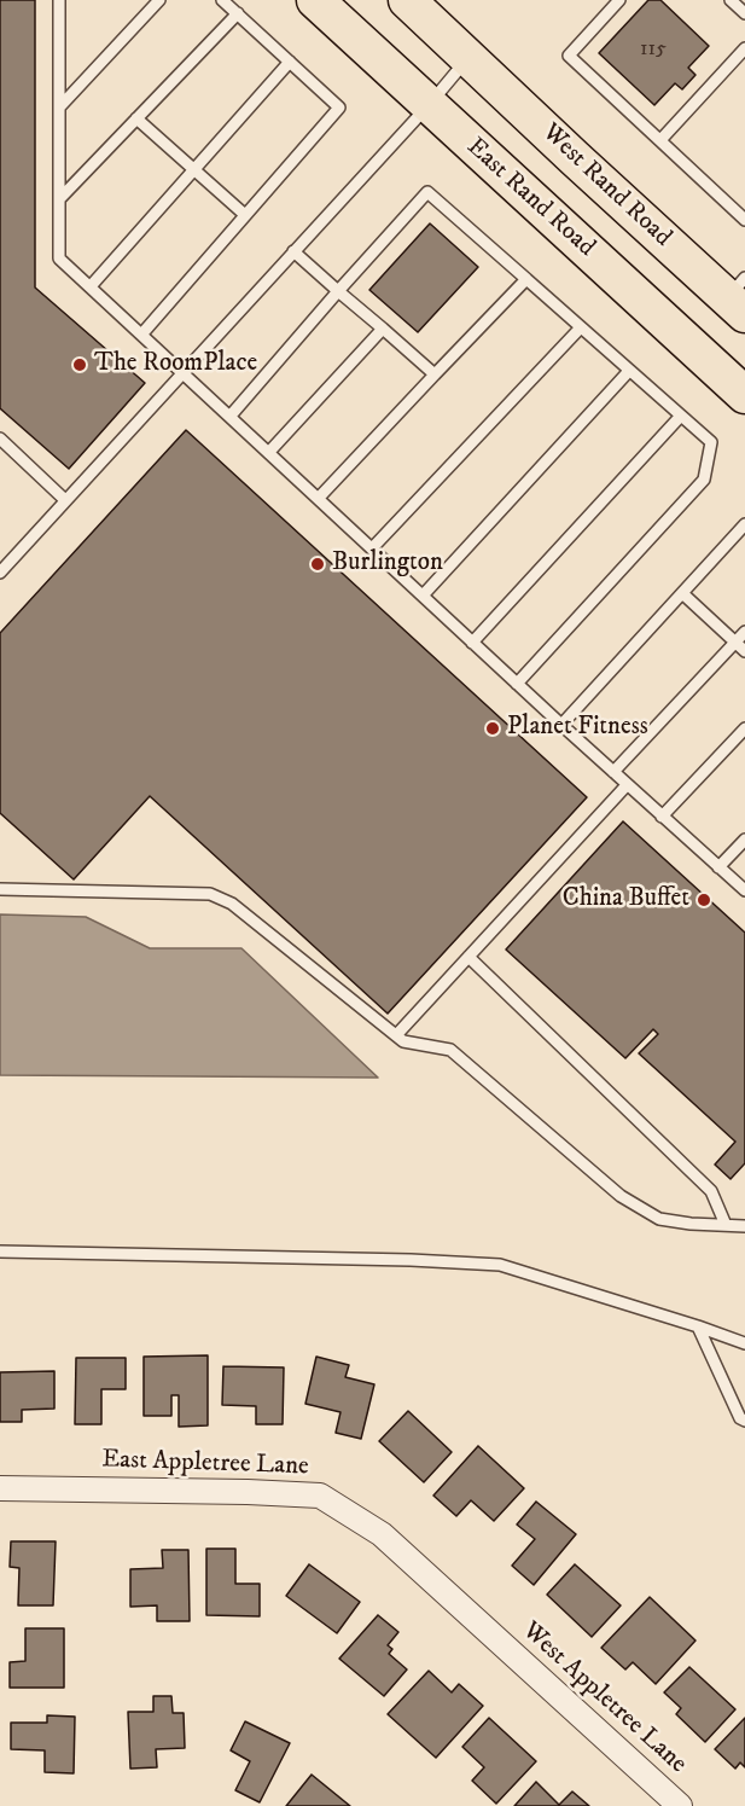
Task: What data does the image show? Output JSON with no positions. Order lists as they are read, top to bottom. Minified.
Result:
{"streets":{"main road":["West Rand Road","East Rand Road"],"street":["East Appletree Lane","West Appletree Lane"]},"crossings":[["East Appletree Lane","West Appletree Lane"]],"places":["The RoomPlace","Burlington","Planet Fitness","China Buffet"],"house_numbers":["115"]}
